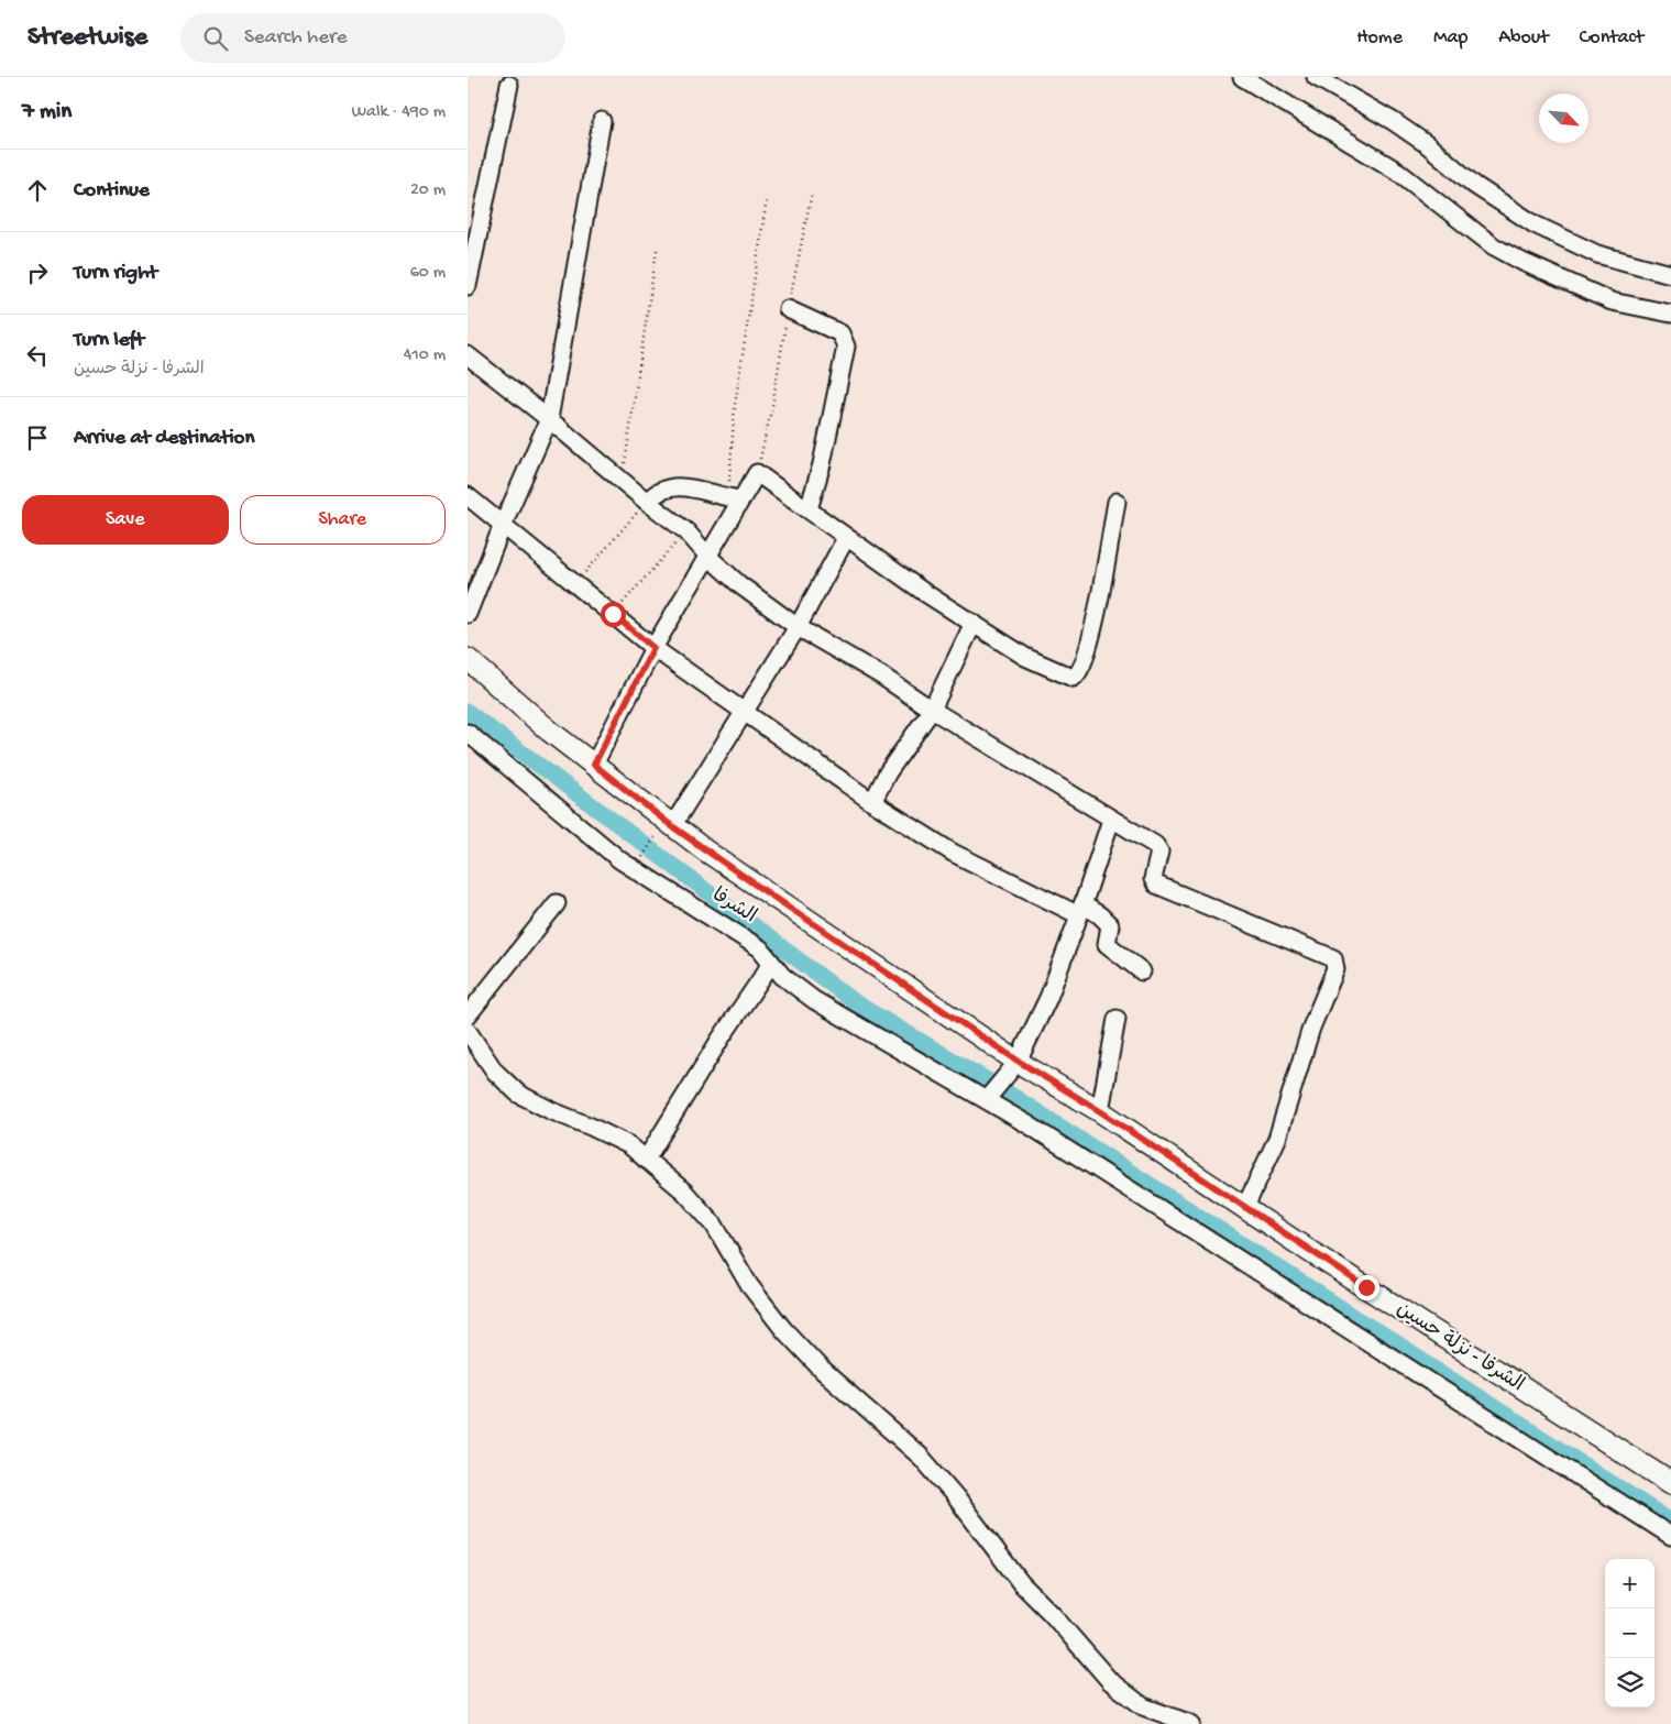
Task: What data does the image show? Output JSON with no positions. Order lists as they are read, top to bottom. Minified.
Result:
{"streets":{"street":["الشرفا","الشرفا - نزلة حسين"]},"north":"bottom right","page":{"header":"Streetwise","search":"Search here","nav":["Home","Map","About","Contact"],"heading":["7 min","Walk · 490 m"],"list":[["Continue","20 m"],["Turn right","60 m"],["Turn left","الشرفا - نزلة حسين","410 m"],"Arrive at destination"],"buttons":["Save","Share"],"map_buttons":["+","−"]}}
